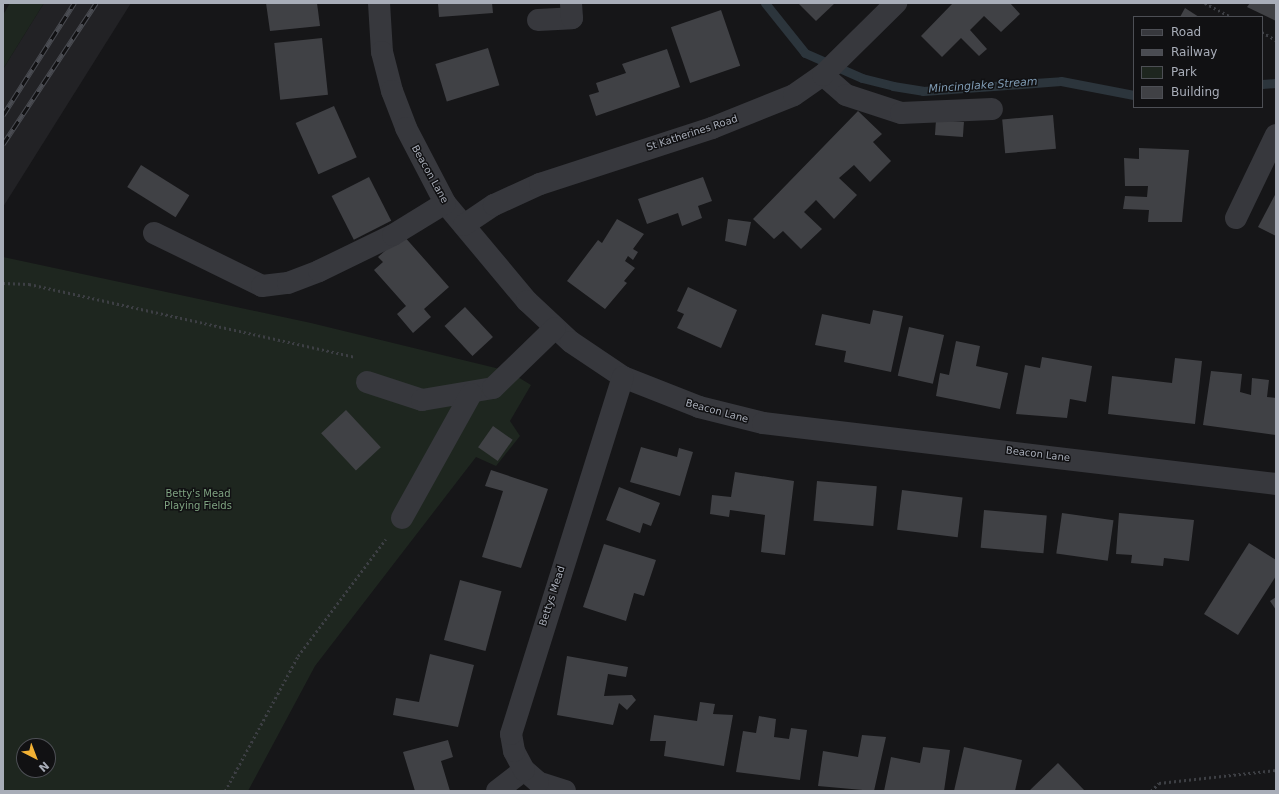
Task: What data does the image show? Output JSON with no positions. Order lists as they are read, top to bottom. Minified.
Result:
{"streets":{"street":["St Katherines Road","Beacon Lane","Bettys Mead"]},"crossings":[["St Katherines Road","Beacon Lane"],["Beacon Lane","Bettys Mead"]],"water":["Mincinglake Stream"],"parks":["Betty's Mead Playing Fields"],"legend":["Road","Railway","Park","Building"],"north":"bottom right"}
